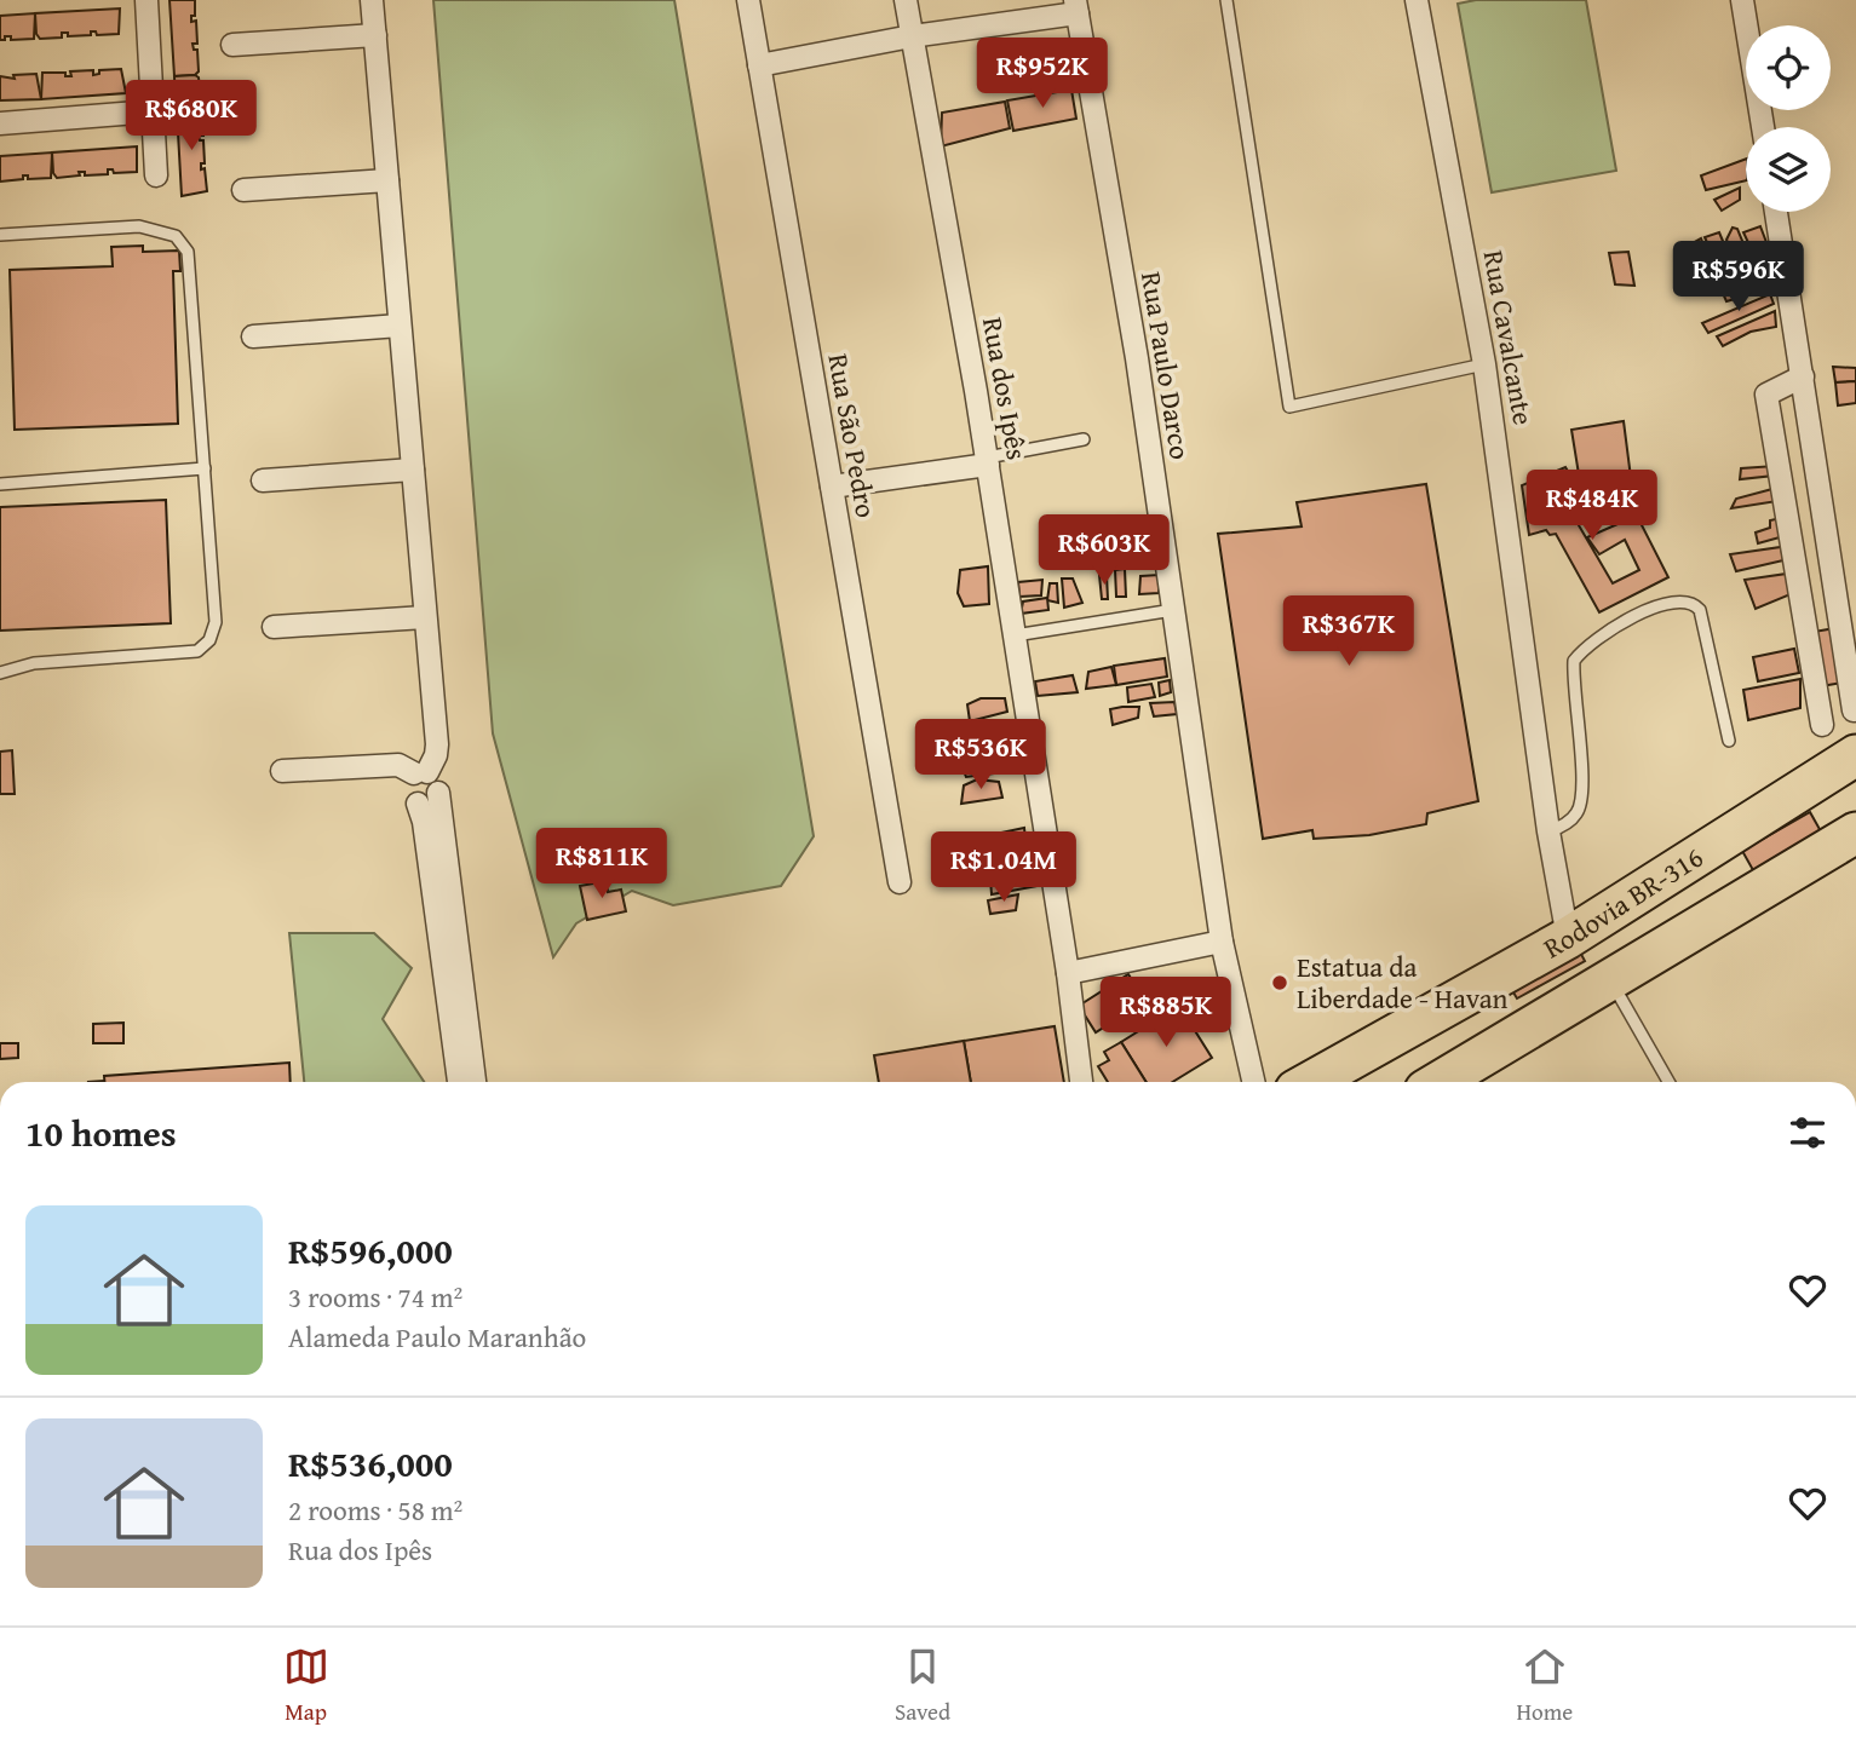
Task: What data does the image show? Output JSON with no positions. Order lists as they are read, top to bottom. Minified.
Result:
{"streets":{"highway":["Rodovia BR-316"],"street":["Rua Cavalcante","Rua Paulo Darco","Rua dos Ipês","Rua São Pedro"]},"crossings":[["Rua Cavalcante","Rodovia BR-316"]],"places":["Estatua da Liberdade - Havan"],"page":{"price":["R$952K","R$680K","R$596K","R$484K","R$603K","R$367K","R$536K","R$811K","R$1.04M","R$885K"],"heading":"10 homes","list":[{"name":"R$596,000","note":"3 rooms · 74 m² · Alameda Paulo Maranhão"},{"name":"R$536,000","note":"2 rooms · 58 m² · Rua dos Ipês"}],"tabs":["Map","Saved","Home"]}}
